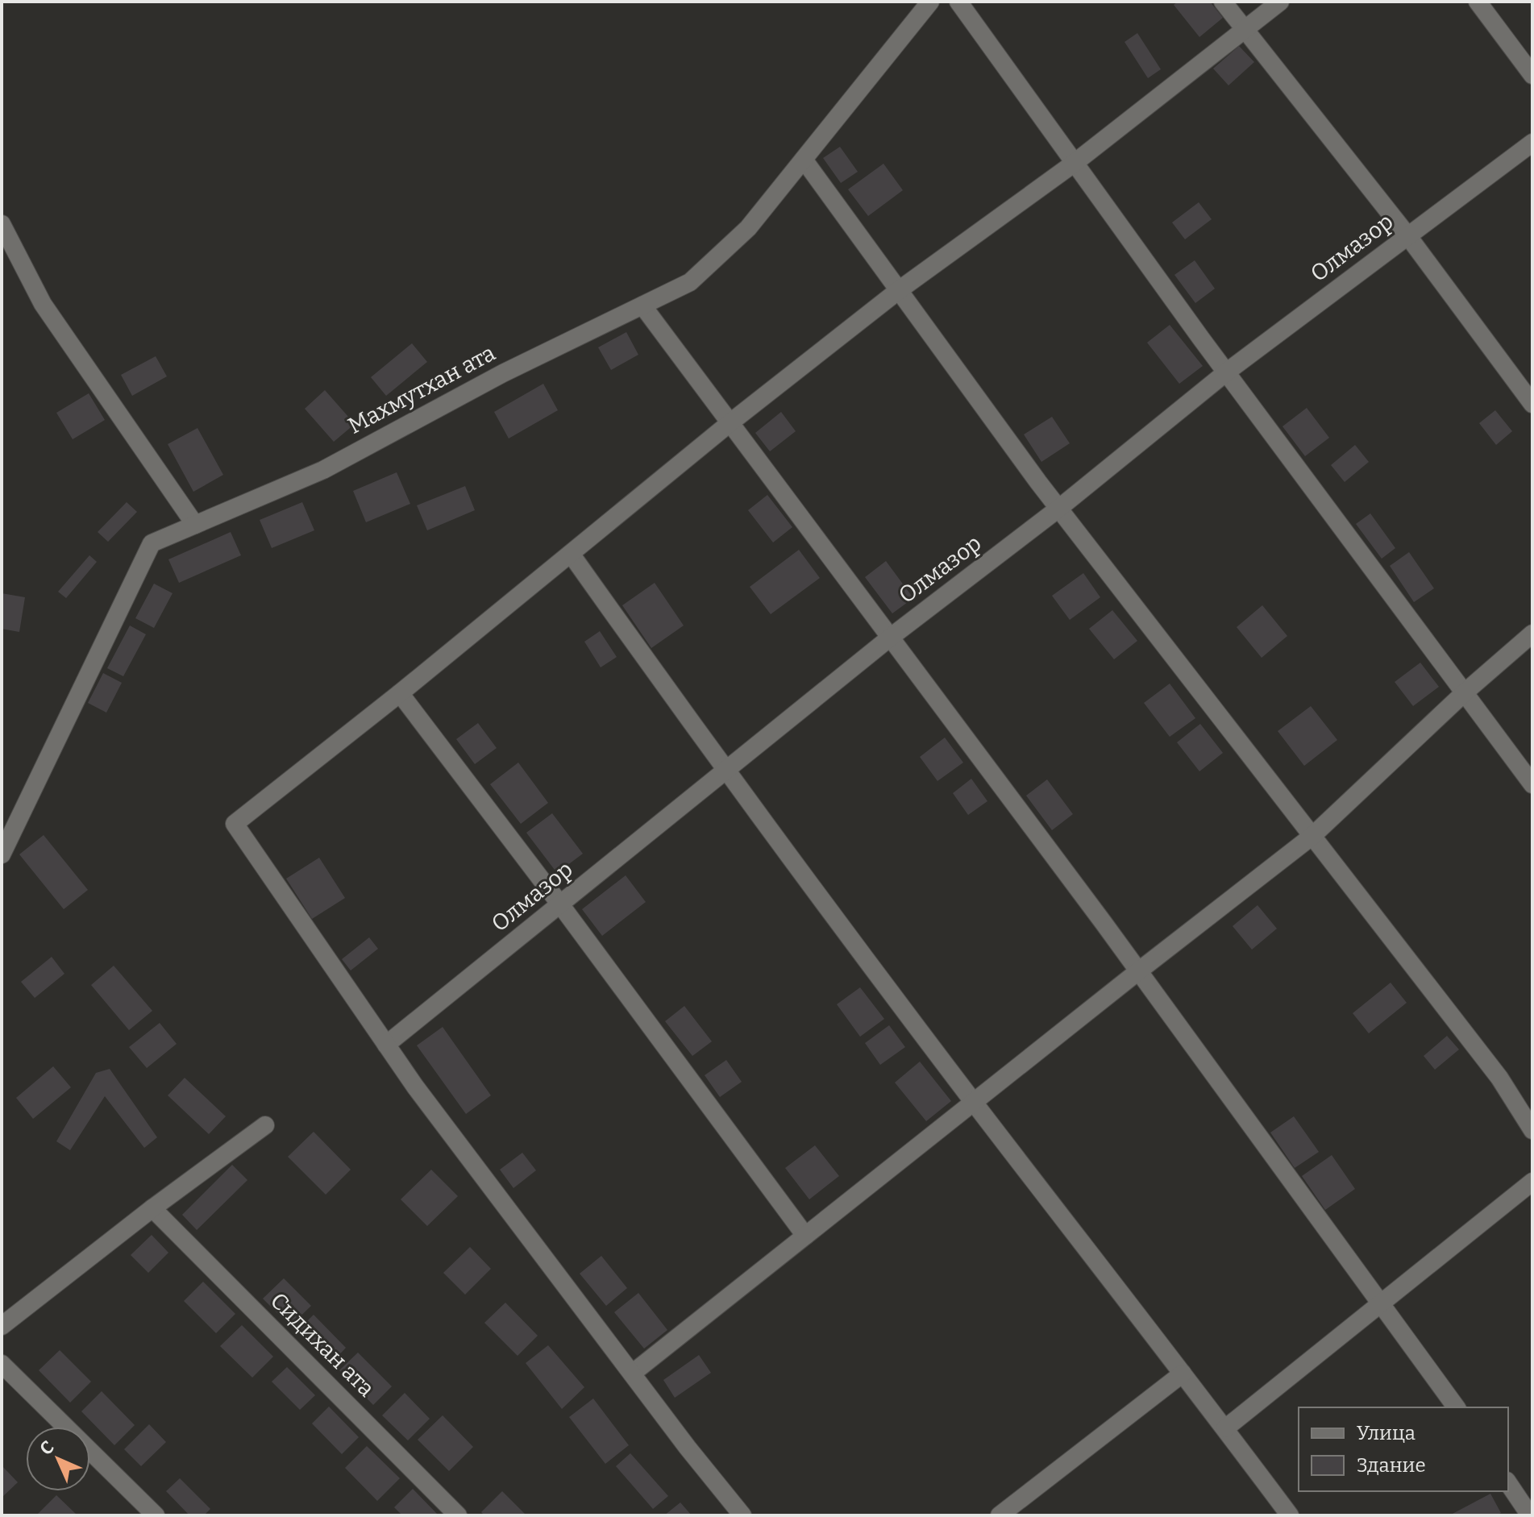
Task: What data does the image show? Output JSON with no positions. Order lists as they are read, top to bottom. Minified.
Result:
{"streets":{"street":["Олмазор","Махмутхан ата","Сидихан ата"]},"legend":["Улица","Здание"],"north":"top left"}
